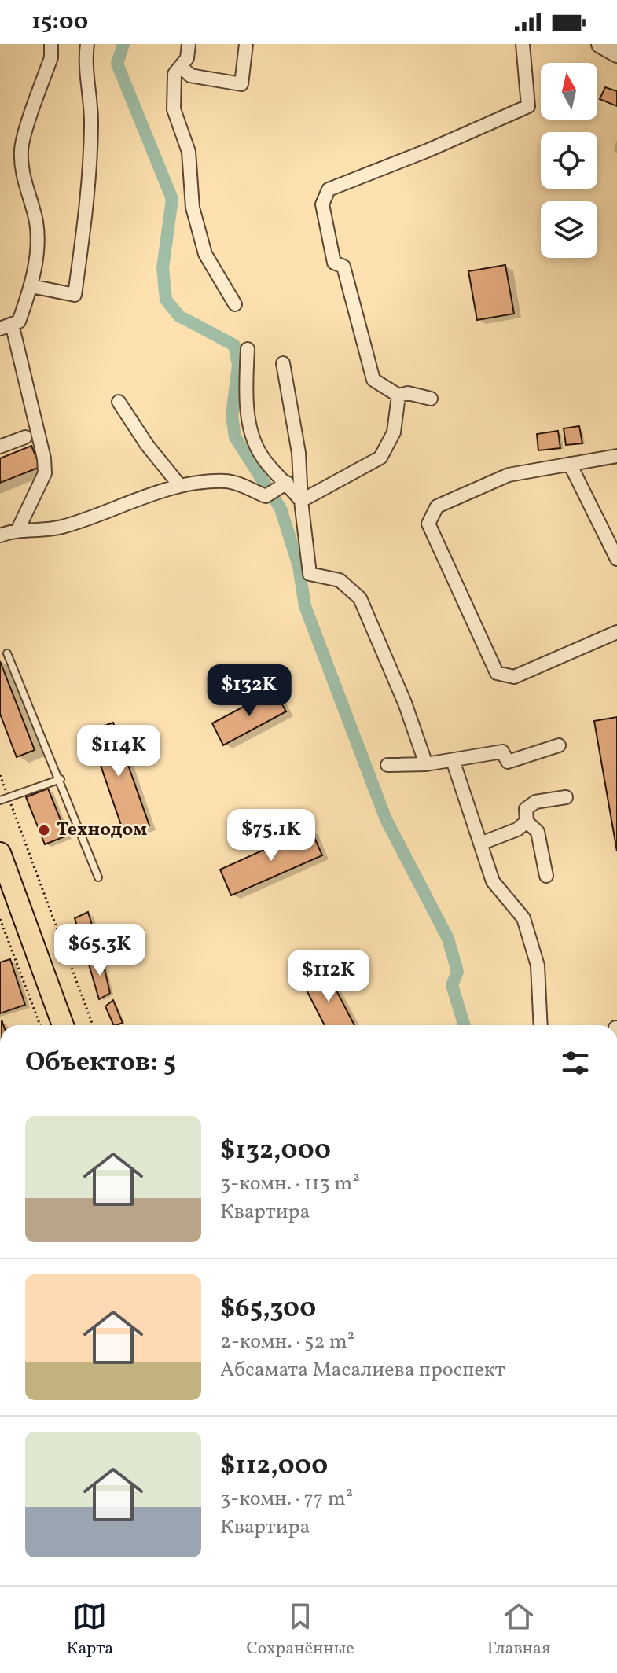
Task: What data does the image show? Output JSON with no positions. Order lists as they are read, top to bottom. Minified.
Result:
{"places":["Технодом"],"north":"top","page":{"status":"15:00","price":["$132K","$114K","$75.1K","$65.3K","$112K"],"heading":"Объектов: 5","list":[{"name":"$132,000","note":"3-комн. · 113 m² · Квартира"},{"name":"$65,300","note":"2-комн. · 52 m² · Абсамата Масалиева проспект"},{"name":"$112,000","note":"3-комн. · 77 m² · Квартира"}],"tabs":["Карта","Сохранённые","Главная"]}}
